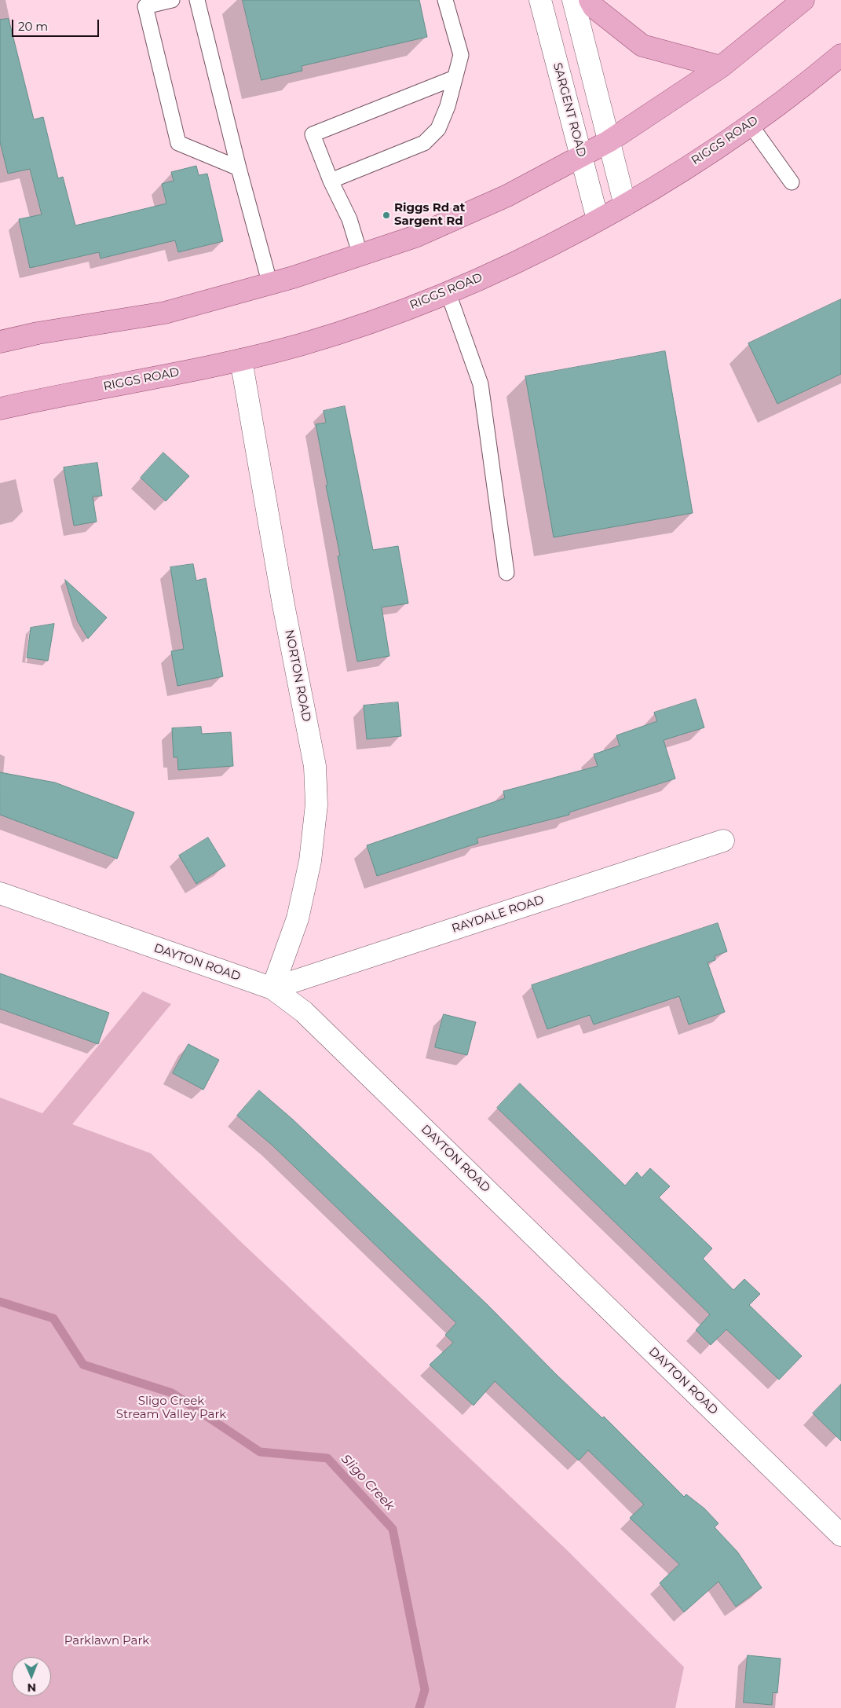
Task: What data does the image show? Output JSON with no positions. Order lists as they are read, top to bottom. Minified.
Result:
{"streets":{"main road":["RIGGS ROAD"],"street":["SARGENT ROAD","NORTON ROAD","RAYDALE ROAD","DAYTON ROAD"]},"crossings":[["SARGENT ROAD","RIGGS ROAD"],["RIGGS ROAD","NORTON ROAD"],["NORTON ROAD","RAYDALE ROAD"],["NORTON ROAD","DAYTON ROAD"],["RAYDALE ROAD","DAYTON ROAD"]],"water":["Sligo Creek"],"parks":["Sligo Creek Stream Valley Park","Parklawn Park"],"places":["Riggs Rd at Sargent Rd"],"scale_bar":"20 m","north":"bottom"}
